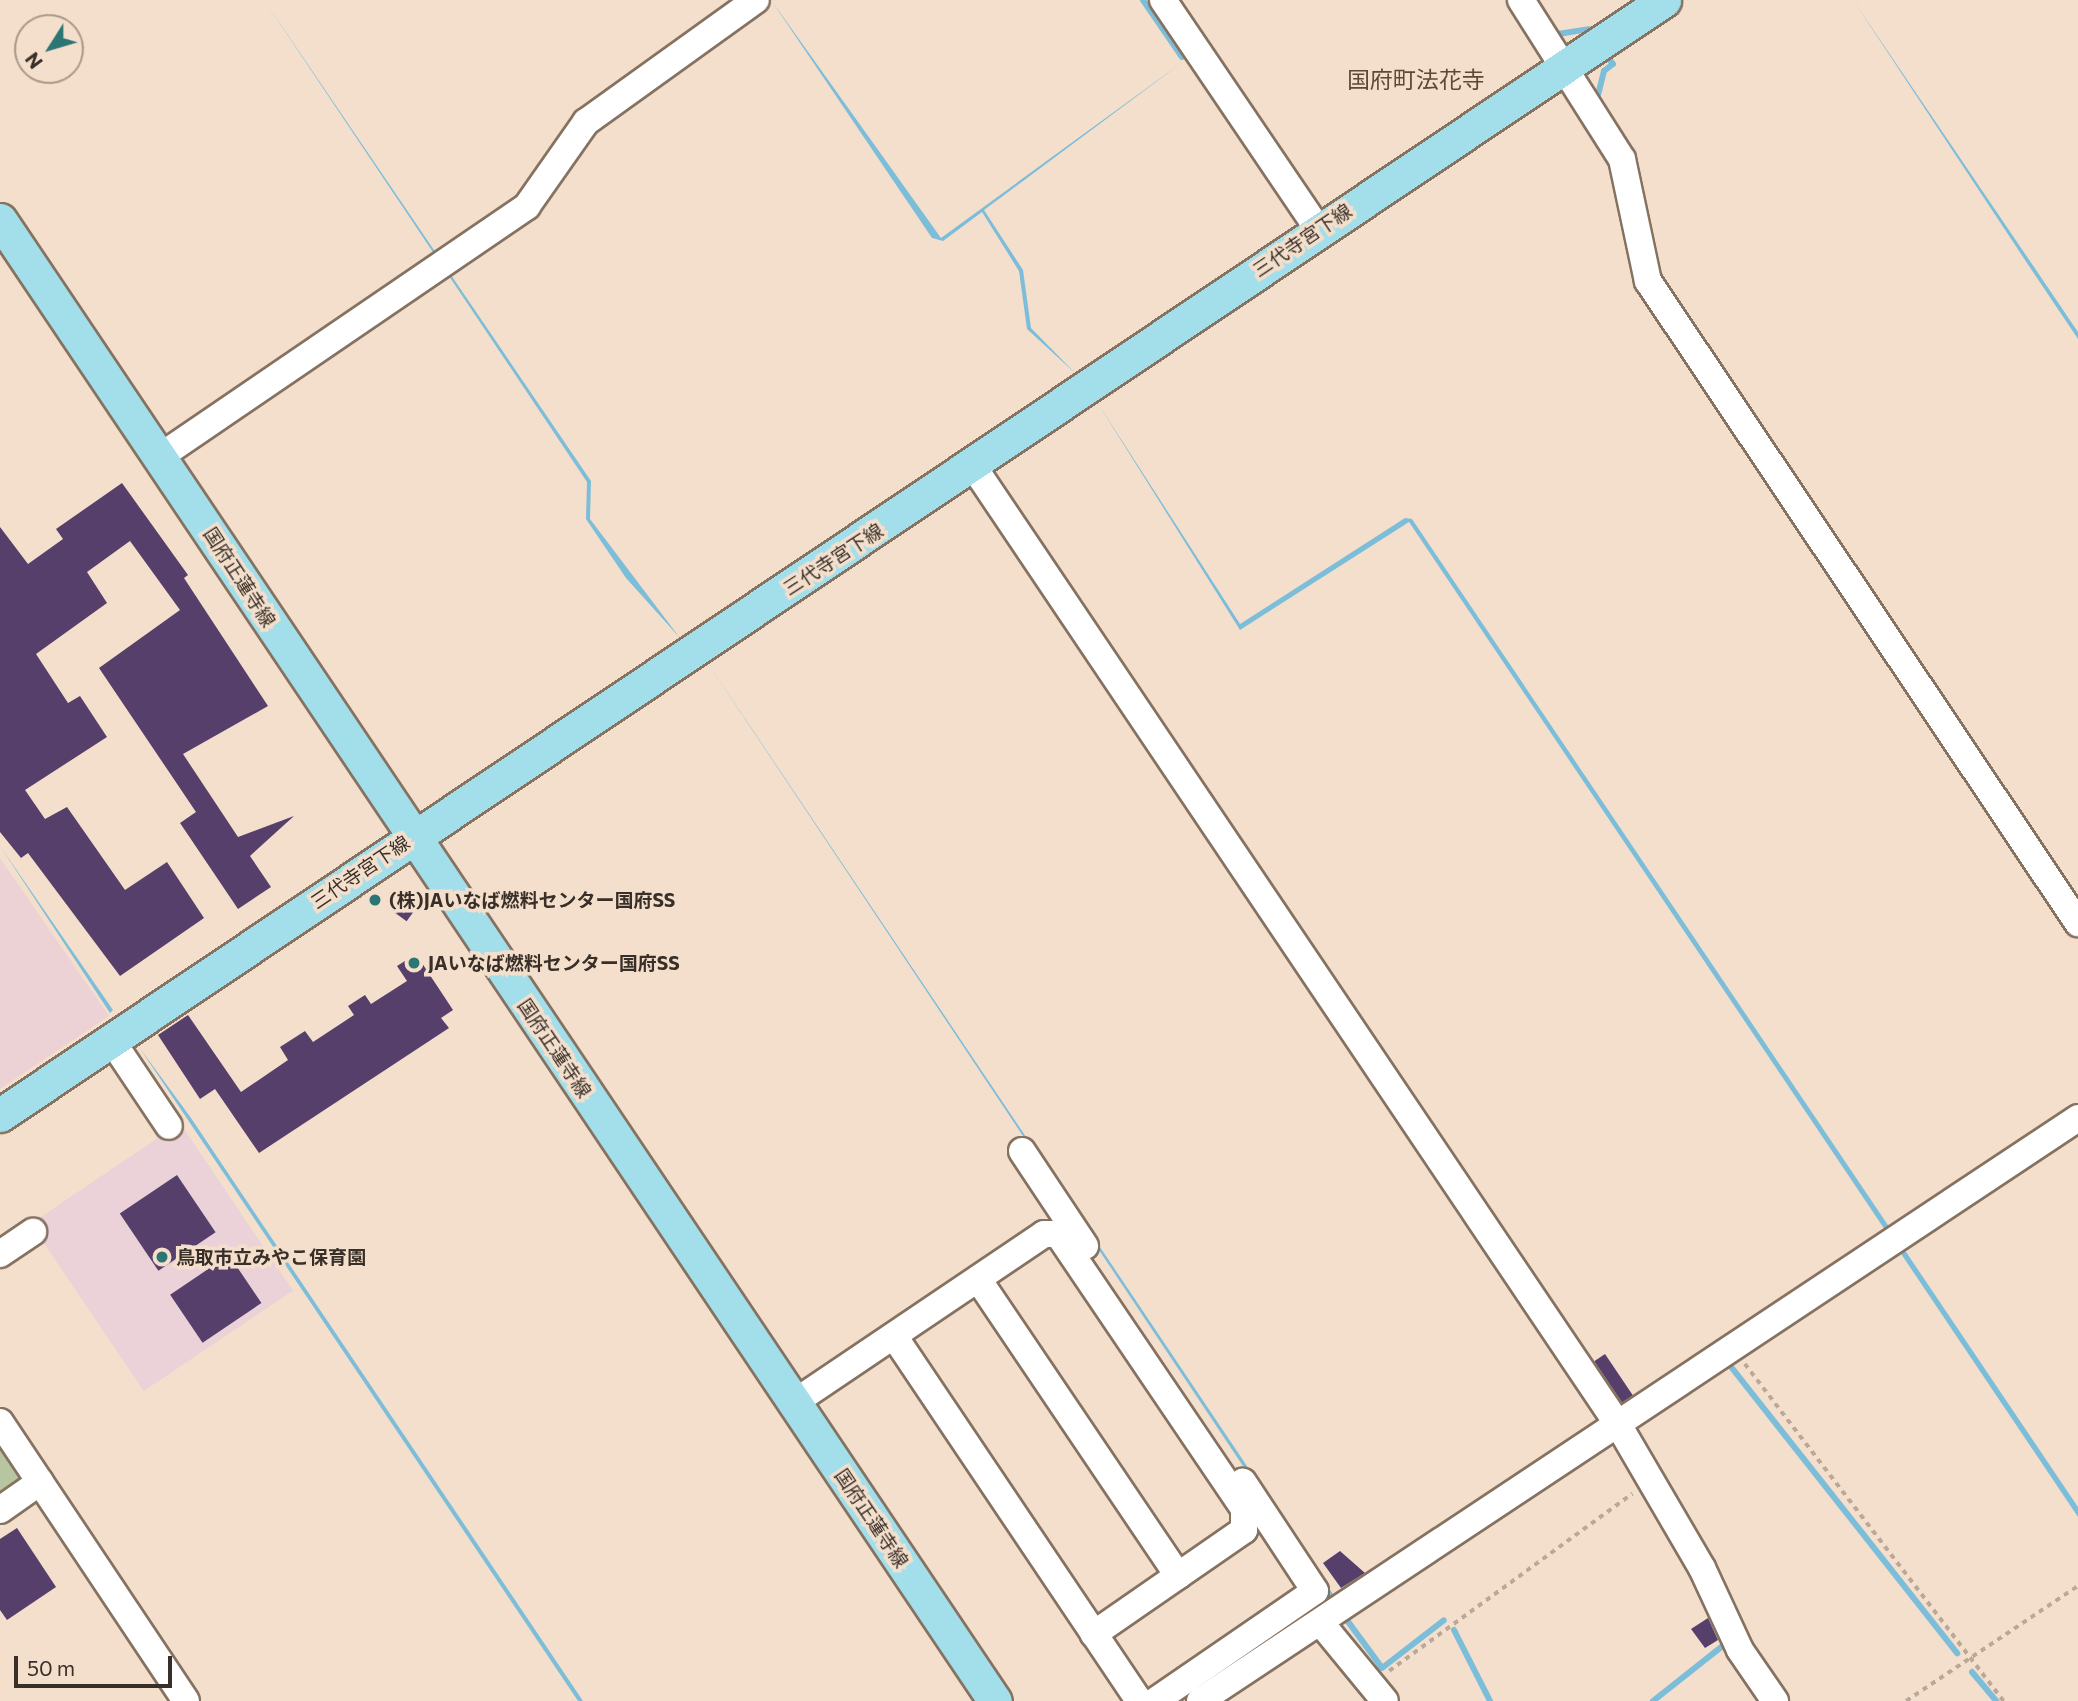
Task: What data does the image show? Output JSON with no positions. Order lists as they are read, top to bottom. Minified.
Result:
{"streets":{"main road":["三代寺宮下線","国府正蓮寺線"]},"crossings":[["三代寺宮下線","国府正蓮寺線"]],"districts":["国府町法花寺"],"places":["(株)JAいなば燃料センター国府SS","JAいなば燃料センター国府SS","鳥取市立みやこ保育園"],"scale_bar":"50 m","north":"bottom left"}
